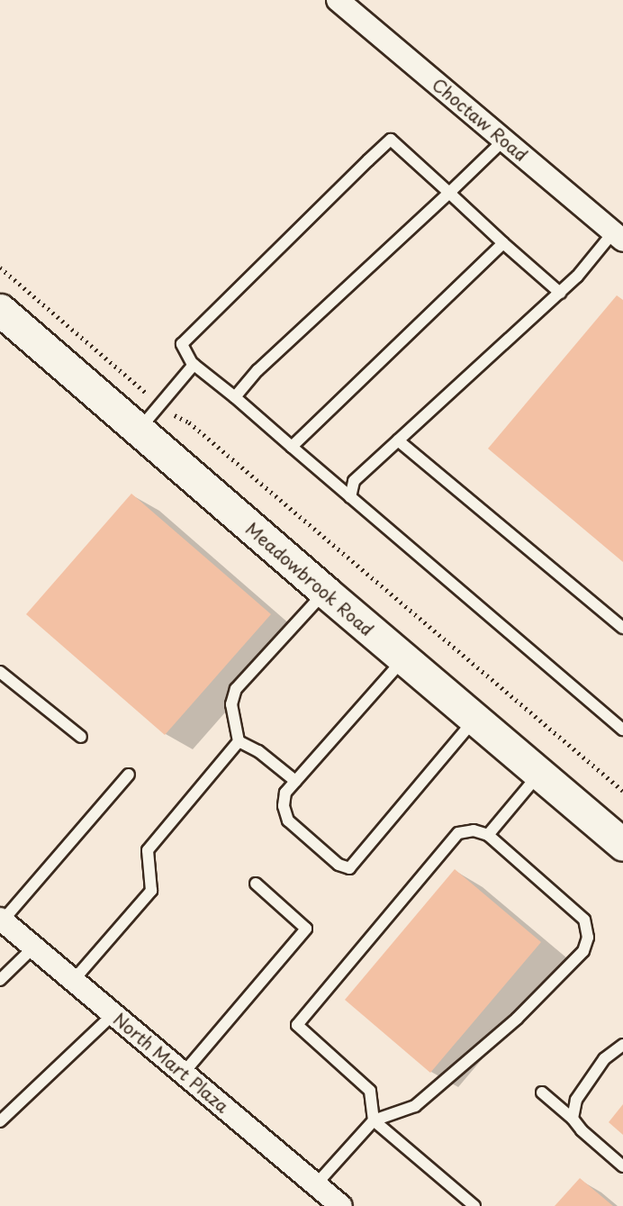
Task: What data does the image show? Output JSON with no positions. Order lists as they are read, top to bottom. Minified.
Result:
{"streets":{"street":["Choctaw Road","Meadowbrook Road","North Mart Plaza"]}}
